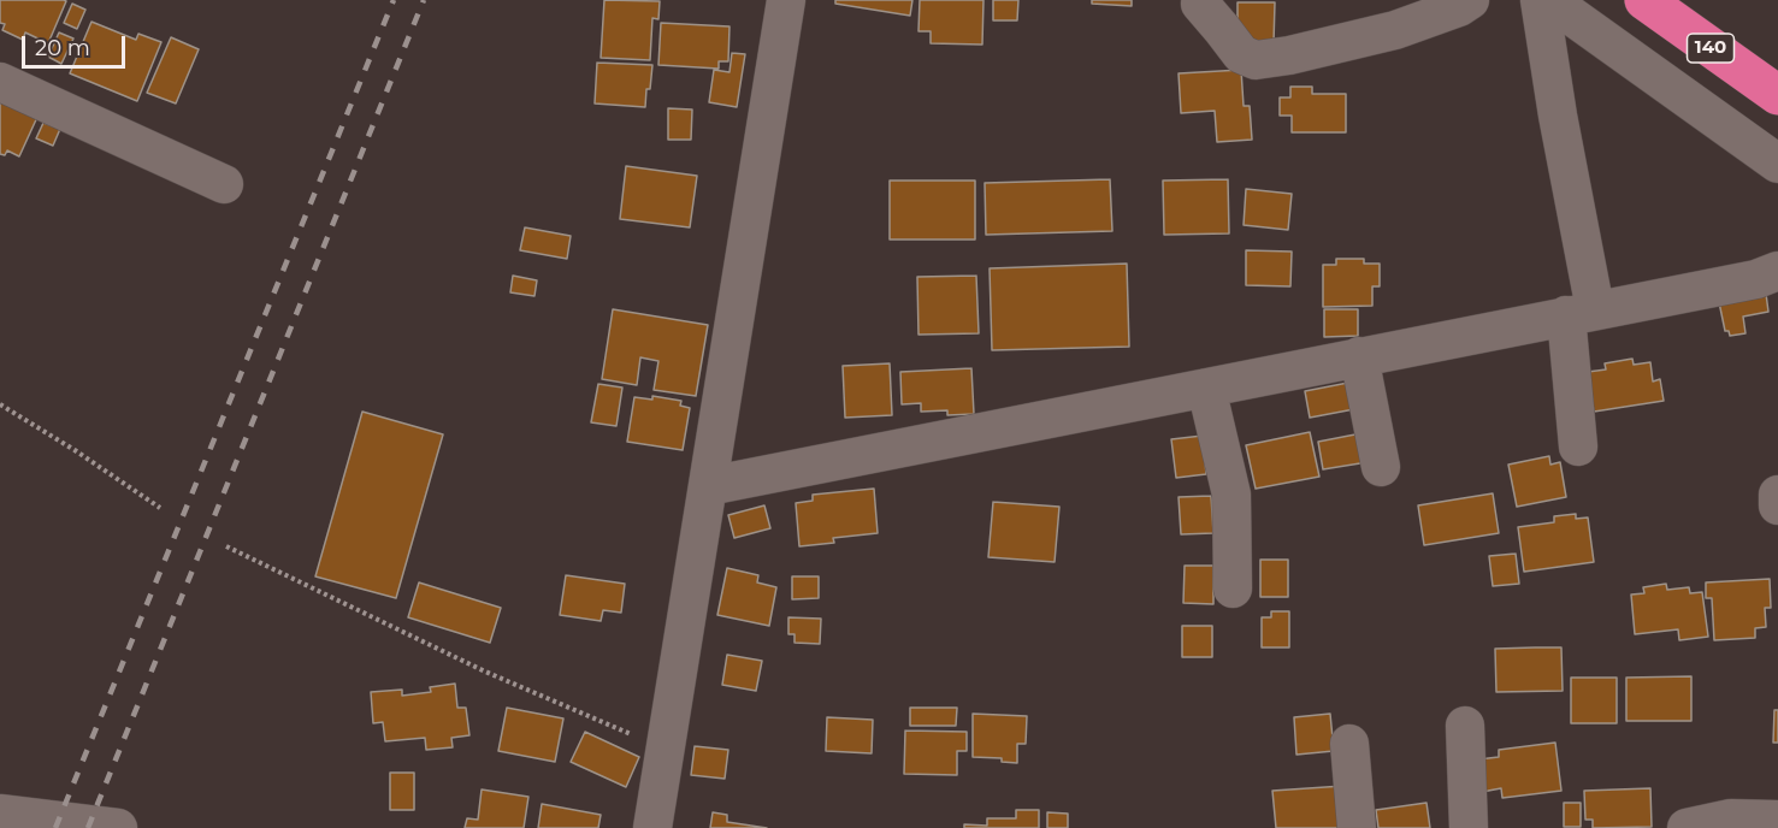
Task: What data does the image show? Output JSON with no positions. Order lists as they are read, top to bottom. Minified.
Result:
{"streets":{"highway":["140"]},"scale_bar":"20 m"}
